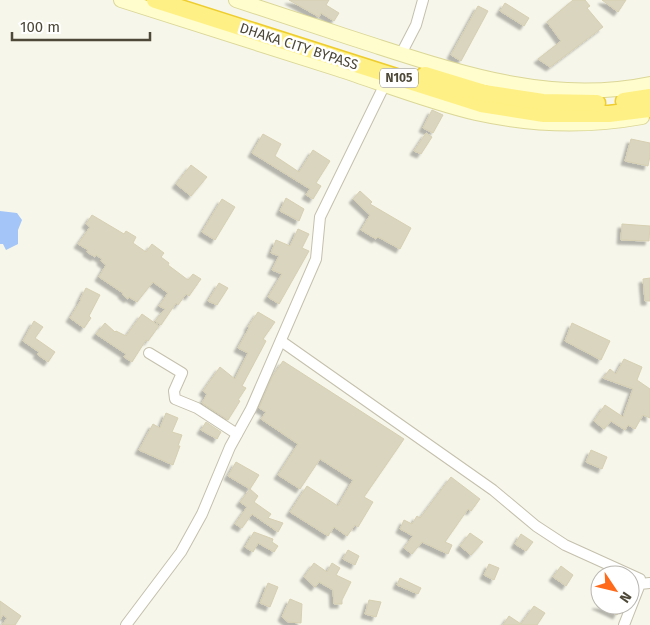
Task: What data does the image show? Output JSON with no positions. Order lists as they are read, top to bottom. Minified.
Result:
{"streets":{"highway":["DHAKA CITY BYPASS","N105"]},"scale_bar":"100 m","north":"bottom right"}
